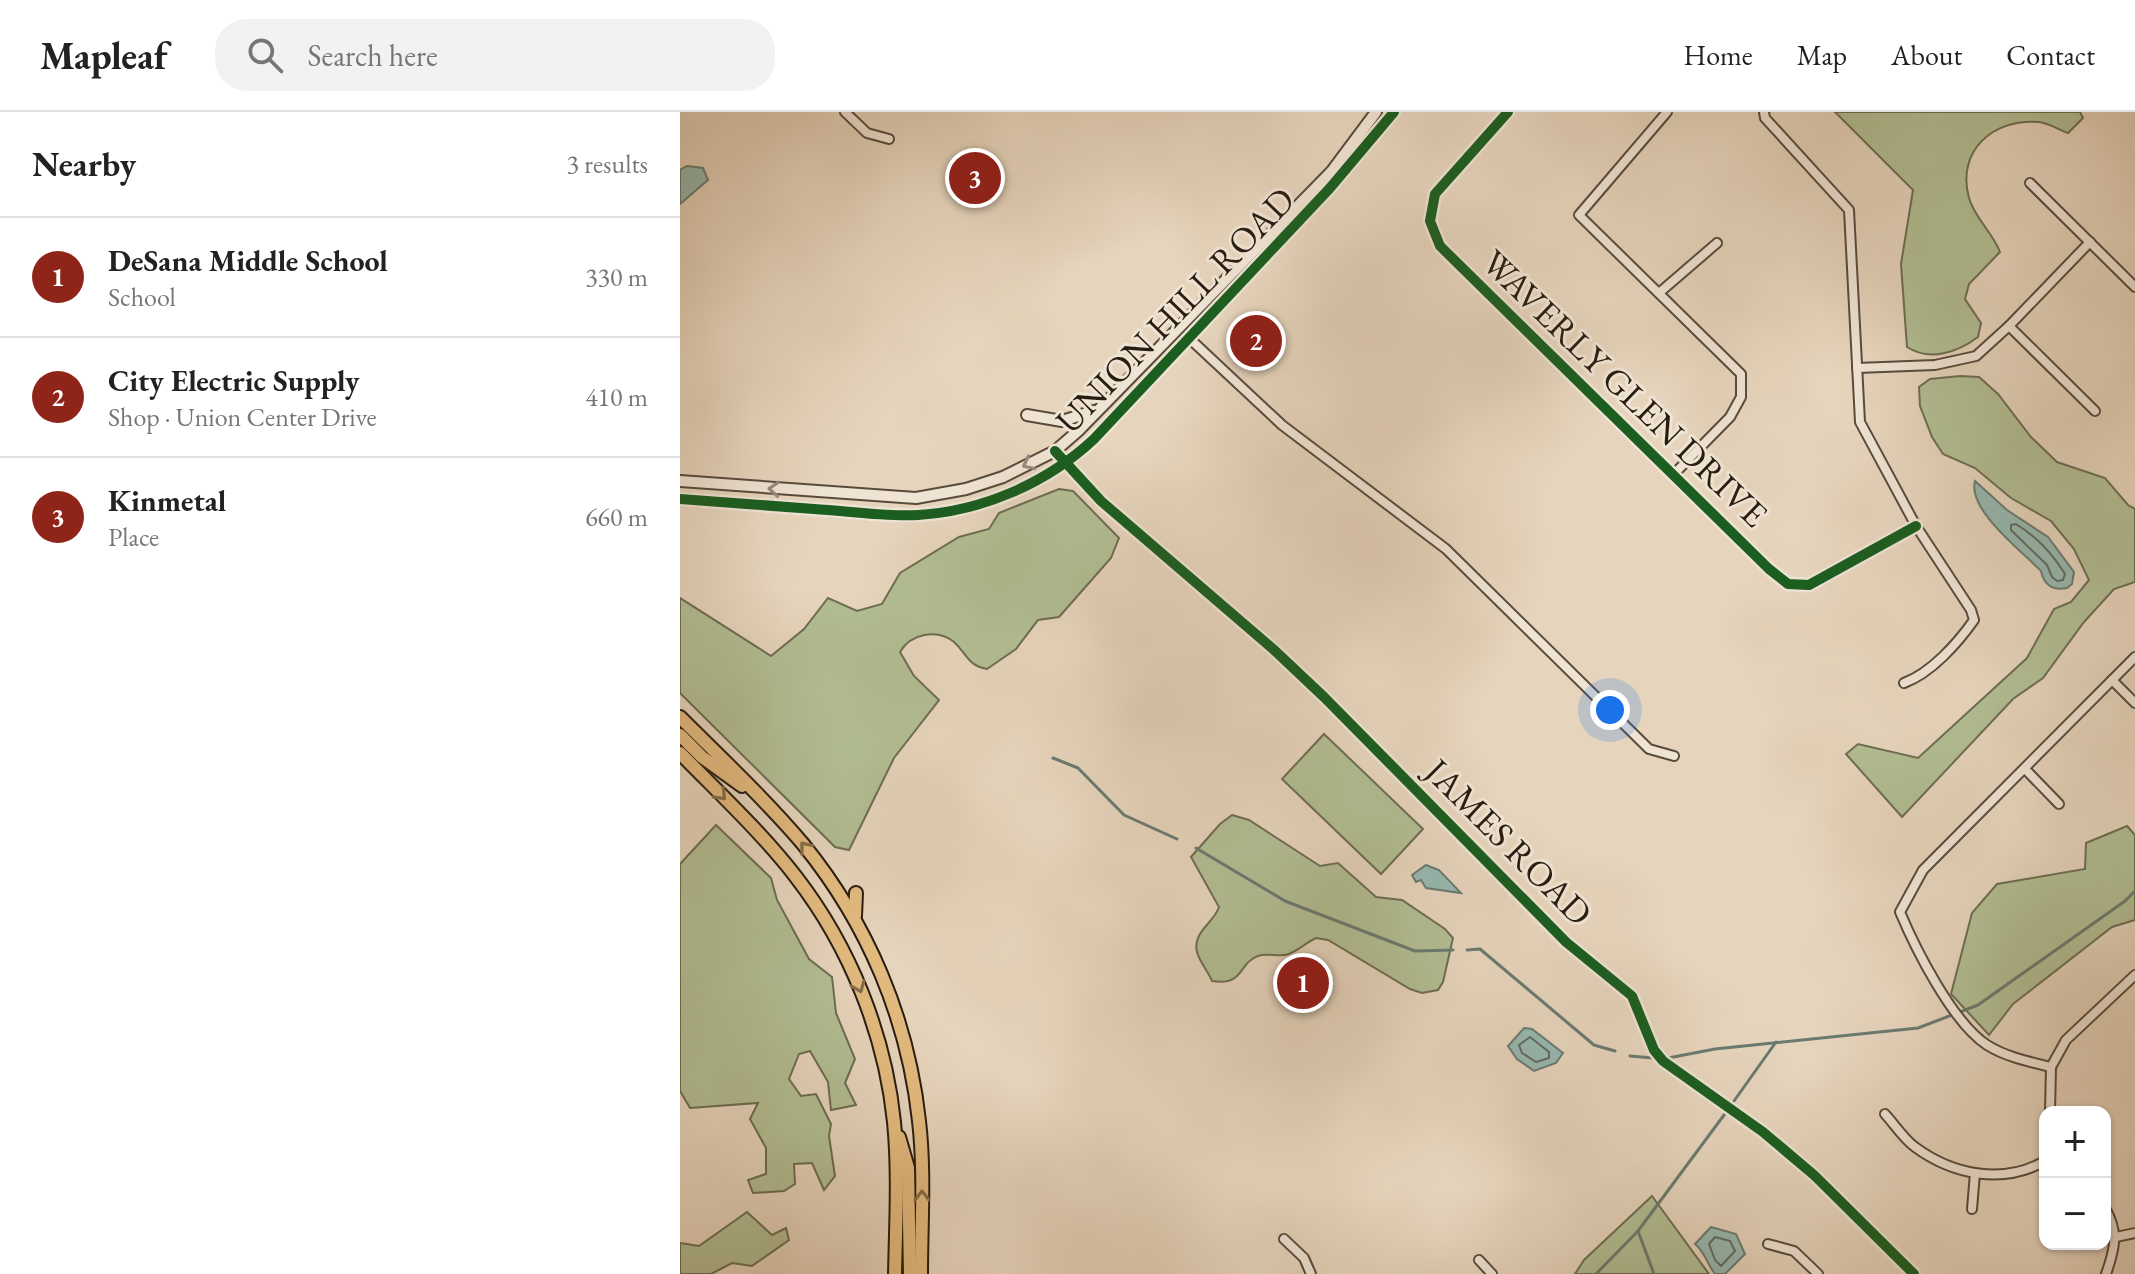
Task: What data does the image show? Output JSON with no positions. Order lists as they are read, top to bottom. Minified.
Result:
{"streets":{"street":["UNION HILL ROAD","WAVERLY GLEN DRIVE","JAMES ROAD"]},"crossings":[["UNION HILL ROAD","JAMES ROAD"]],"page":{"header":"Mapleaf","search":"Search here","nav":["Home","Map","About","Contact"],"heading":["Nearby","3 results"],"pins":["3","2","1"],"list":[{"mark":"1","name":"DeSana Middle School","note":"School","value":"330 m"},{"mark":"2","name":"City Electric Supply","note":"Shop · Union Center Drive","value":"410 m"},{"mark":"3","name":"Kinmetal","note":"Place","value":"660 m"}],"map_buttons":["+","−"]}}
